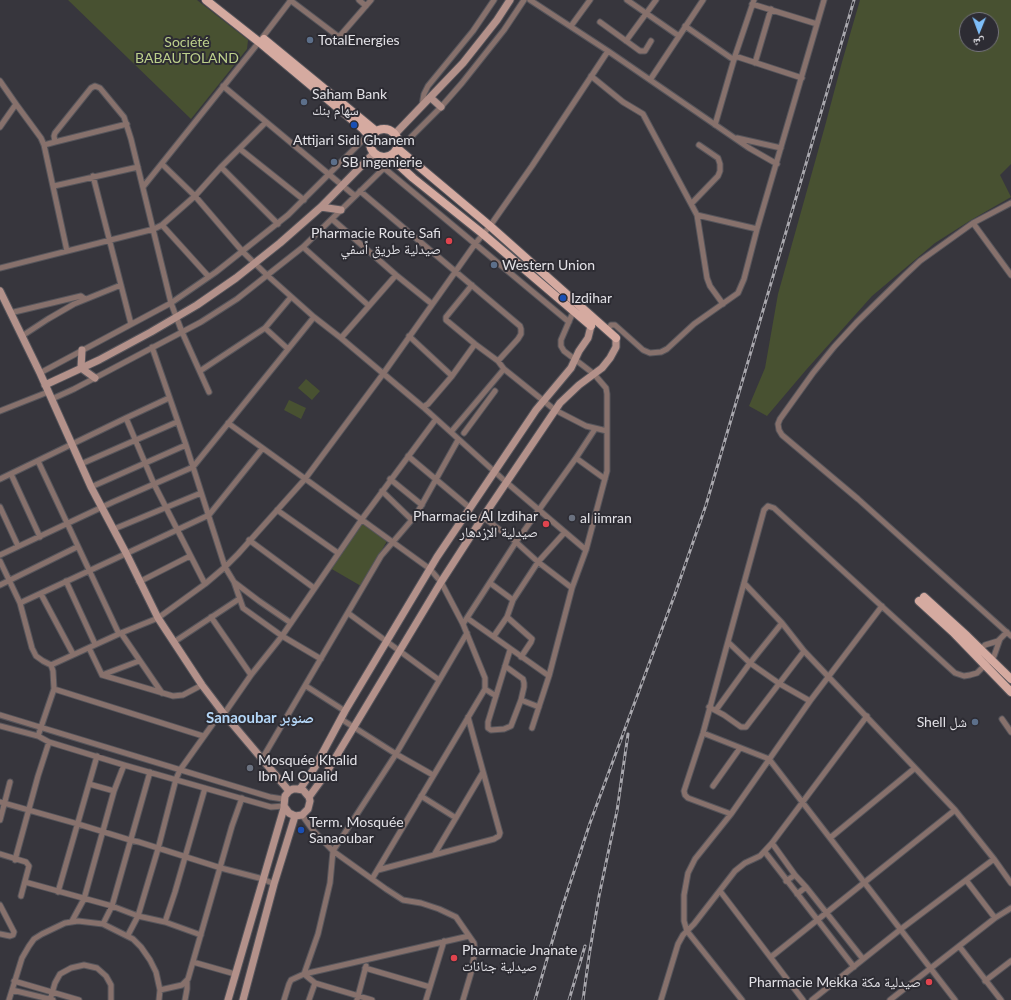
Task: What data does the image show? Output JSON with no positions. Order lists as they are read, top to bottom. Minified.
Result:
{"districts":["Sanaoubar صنوبر"],"parks":["Société BABAUTOLAND"],"places":["TotalEnergies","Saham Bank سهام بنك","Attijari Sidi Ghanem","SB ingenierie","Pharmacie Route Safi صيدلية طريق اًسفي","Western Union","Izdihar","al iimran","Pharmacie Al Izdihar صيدلية الإزدهار","Shell شل","Mosquée Khalid Ibn Al Oualid","Term. Mosquée Sanaoubar","Pharmacie Jnanate صيدلية جنانات","Pharmacie Mekka صيدلية مكة"],"north":"bottom"}
